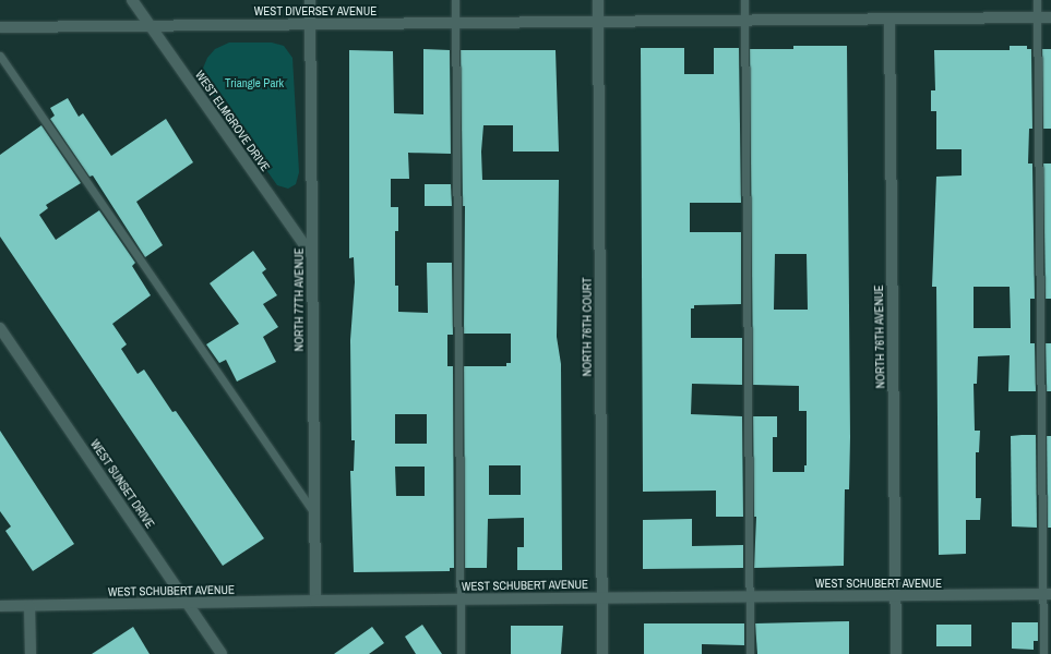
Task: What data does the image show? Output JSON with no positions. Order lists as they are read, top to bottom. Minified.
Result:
{"streets":{"street":["WEST DIVERSEY AVENUE","WEST ELMGROVE DRIVE","NORTH 77TH AVENUE","NORTH 76TH COURT","NORTH 76TH AVENUE","WEST SUNSET DRIVE","WEST SCHUBERT AVENUE"]},"crossings":[["WEST DIVERSEY AVENUE","WEST ELMGROVE DRIVE"],["WEST DIVERSEY AVENUE","NORTH 77TH AVENUE"],["WEST DIVERSEY AVENUE","NORTH 76TH COURT"],["WEST DIVERSEY AVENUE","NORTH 76TH AVENUE"],["WEST ELMGROVE DRIVE","NORTH 77TH AVENUE"],["NORTH 77TH AVENUE","WEST SCHUBERT AVENUE"],["NORTH 76TH COURT","WEST SCHUBERT AVENUE"],["NORTH 76TH AVENUE","WEST SCHUBERT AVENUE"],["WEST SUNSET DRIVE","WEST SCHUBERT AVENUE"]],"parks":["Triangle Park"]}
